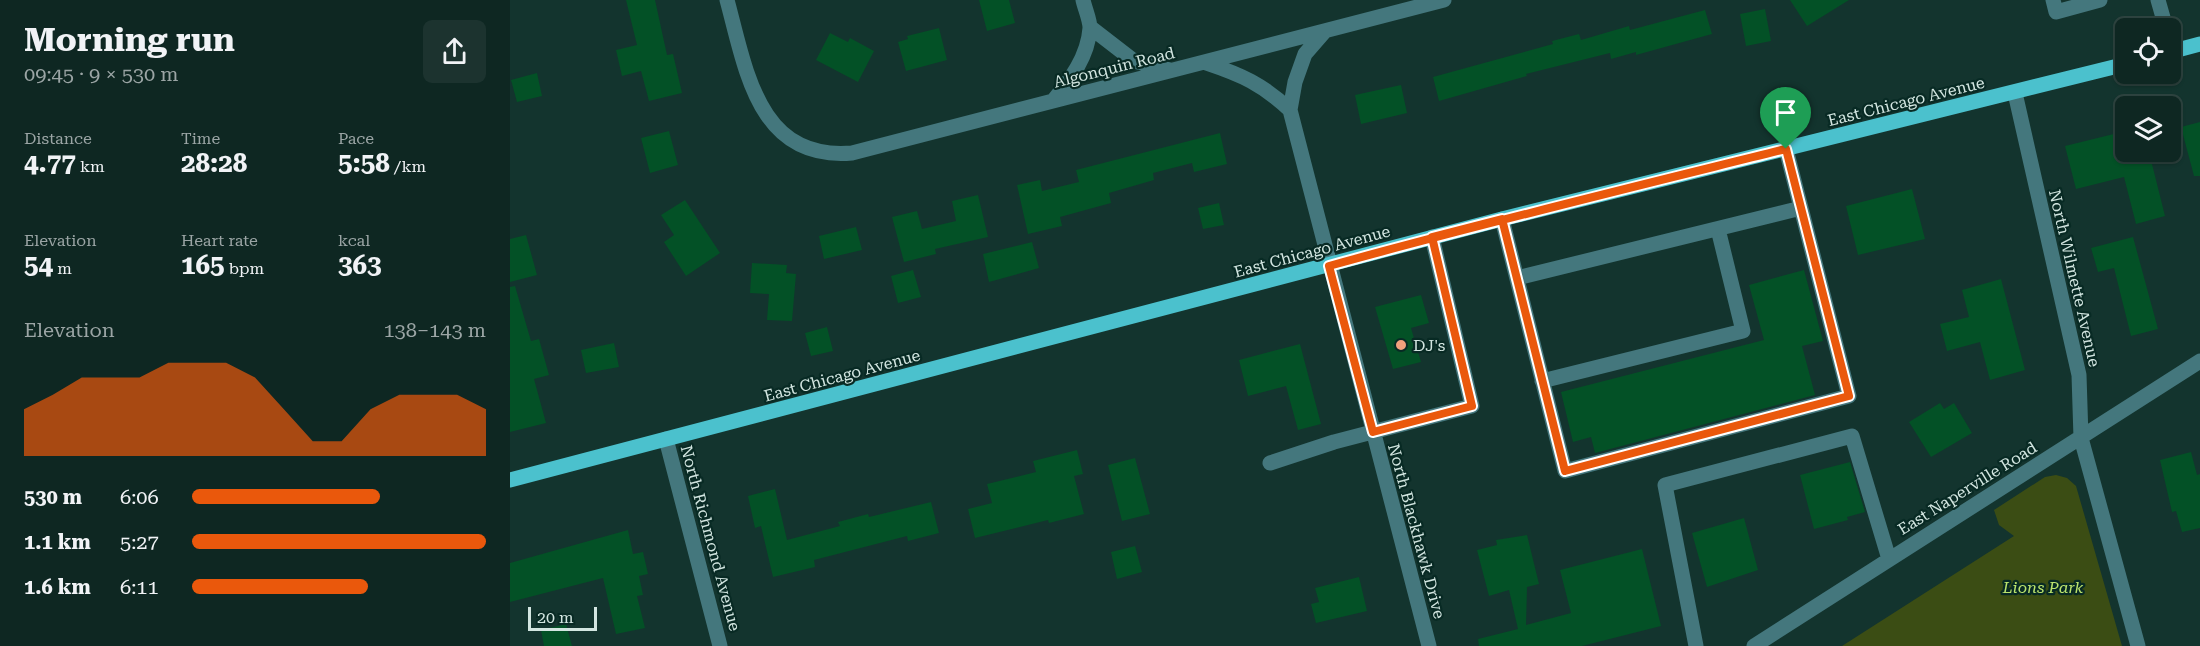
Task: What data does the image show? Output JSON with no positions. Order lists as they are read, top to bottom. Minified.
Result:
{"streets":{"main road":["East Chicago Avenue"],"street":["Algonquin Road","North Wilmette Avenue","East Naperville Road","North Blackhawk Drive","North Richmond Avenue"]},"crossings":[["Algonquin Road","North Blackhawk Drive"],["East Chicago Avenue","North Wilmette Avenue"],["East Chicago Avenue","North Blackhawk Drive"],["East Chicago Avenue","North Richmond Avenue"],["North Wilmette Avenue","East Naperville Road"]],"parks":["Lions Park"],"places":["DJ's"],"scale_bar":"20 m","page":{"heading":["Morning run","09:45 · 9 × 530 m"],"stats":[["Distance","4.77 km"],["Time","28:28"],["Pace","5:58 /km"],["Elevation","54 m"],["Heart rate","165 bpm"],["kcal","363"]],"chart":["Elevation","138–143 m"],"list":[{"name":"530 m","note":"6:06"},{"name":"1.1 km","note":"5:27"},{"name":"1.6 km","note":"6:11"}],"scale":"20 m"}}
